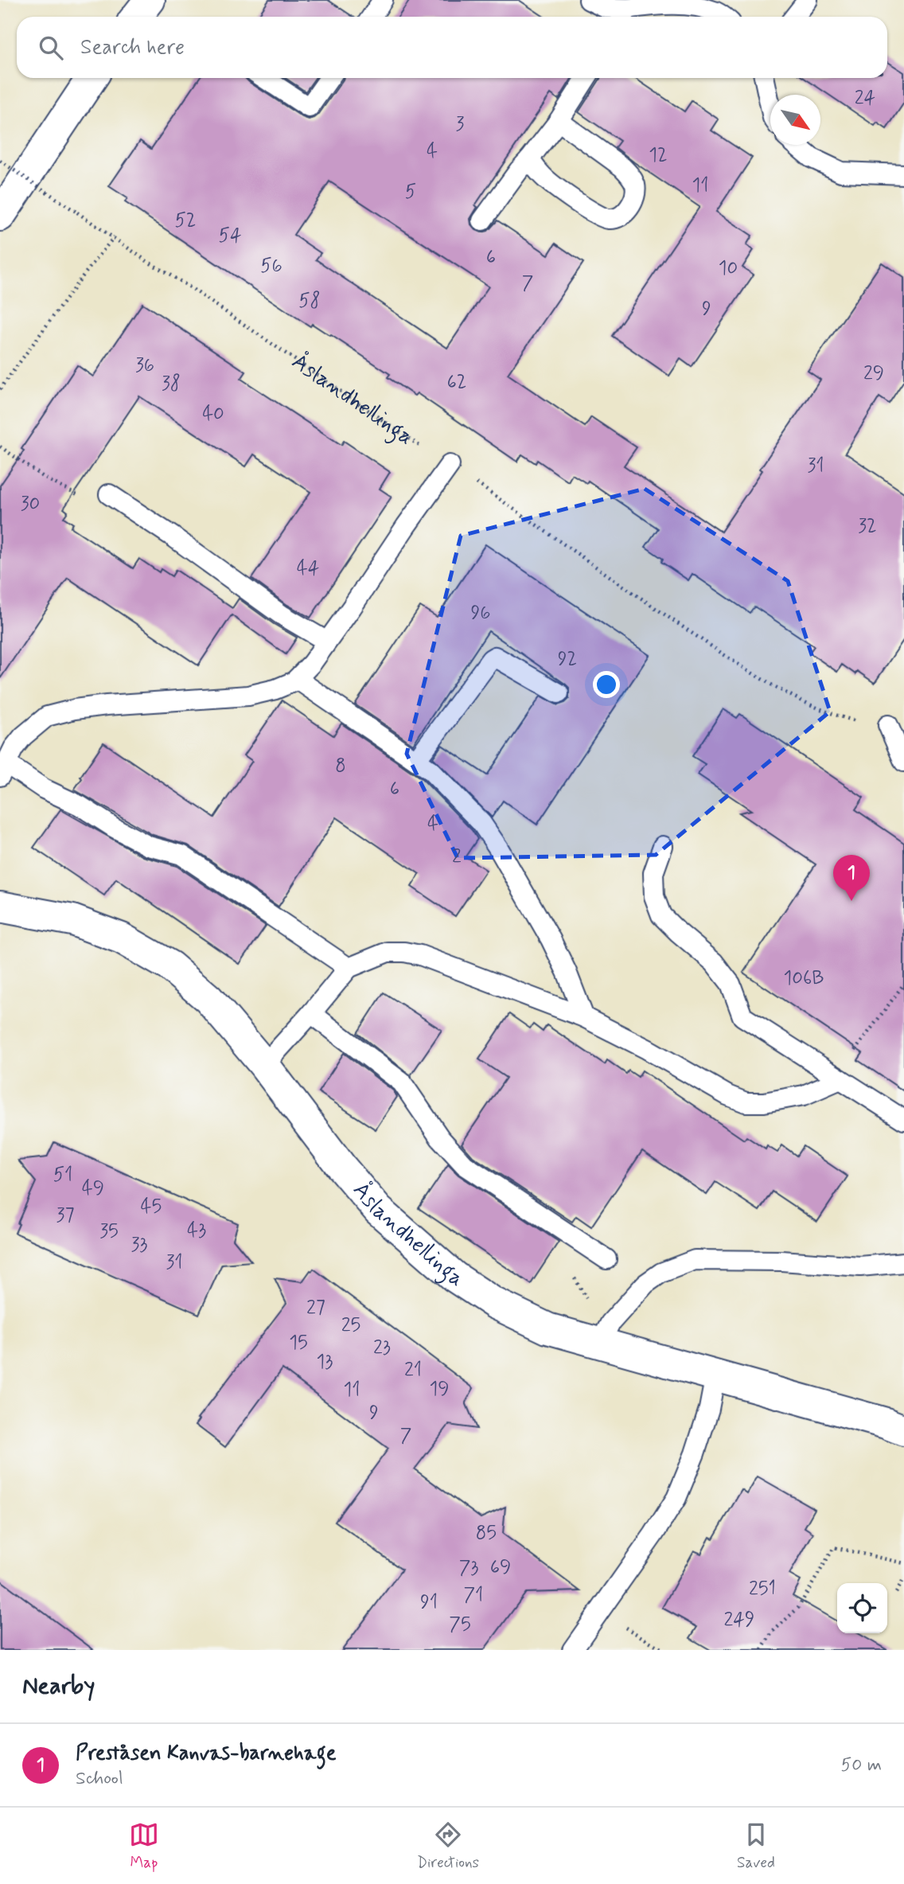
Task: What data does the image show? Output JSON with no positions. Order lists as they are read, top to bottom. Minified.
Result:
{"streets":{"street":["Åslandhellinga"]},"house_numbers":["24","3","4","12","11","5","52","54","6","56","10","7","58","9","36","29","62","38","40","31","30","32","44","96","92","8","6","4","2","106B","51","49","45","37","43","35","33","31","27","25","15","23","13","21","19","11","9","7","85","69","73","251","71","91","249","75"],"north":"bottom right","page":{"search":"Search here","pins":"1","heading":"Nearby","list":[{"mark":"1","name":"Preståsen Kanvas-barnehage","note":"School","value":"50 m"}],"nav":["Map","Directions","Saved"]}}
